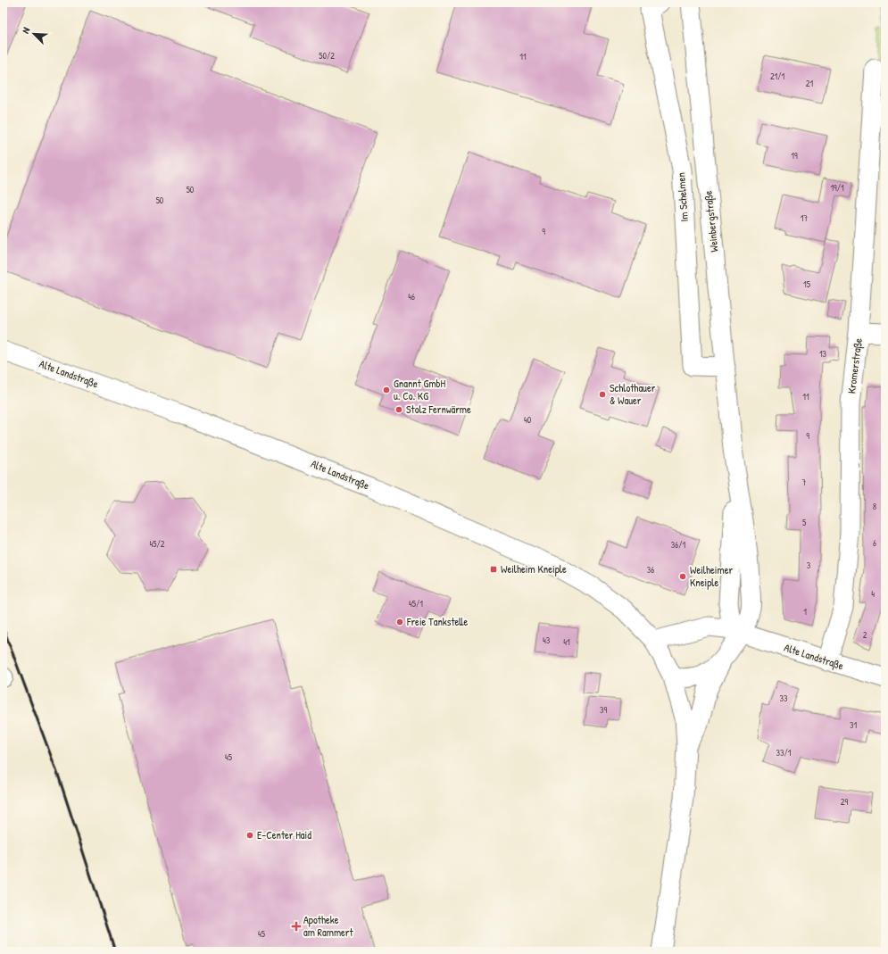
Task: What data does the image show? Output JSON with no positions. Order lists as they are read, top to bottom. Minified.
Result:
{"streets":{"street":["Im Schelmen","Weinbergstraße","Kromerstraße","Alte Landstraße"]},"crossings":[["Im Schelmen","Weinbergstraße"],["Kromerstraße","Alte Landstraße"]],"places":{"other":["Gnannt GmbH u. Co. KG","Schlothauer & Wauer","Stolz Fernwärme","Weilheimer Kneiple","Freie Tankstelle","E-Center Haid"],"transit":["Weilheim Kneiple"],"health":["Apotheke am Rammert"]},"house_numbers":["50/2","11","21/1","21","19","19/1","50","50","17","9","15","46","13","11","40","9","7","8","5","6","45/2","36/1","3","36","4","45/1","1","2","43","41","33","39","31","33/1","45","29","45"],"north":"top left"}
